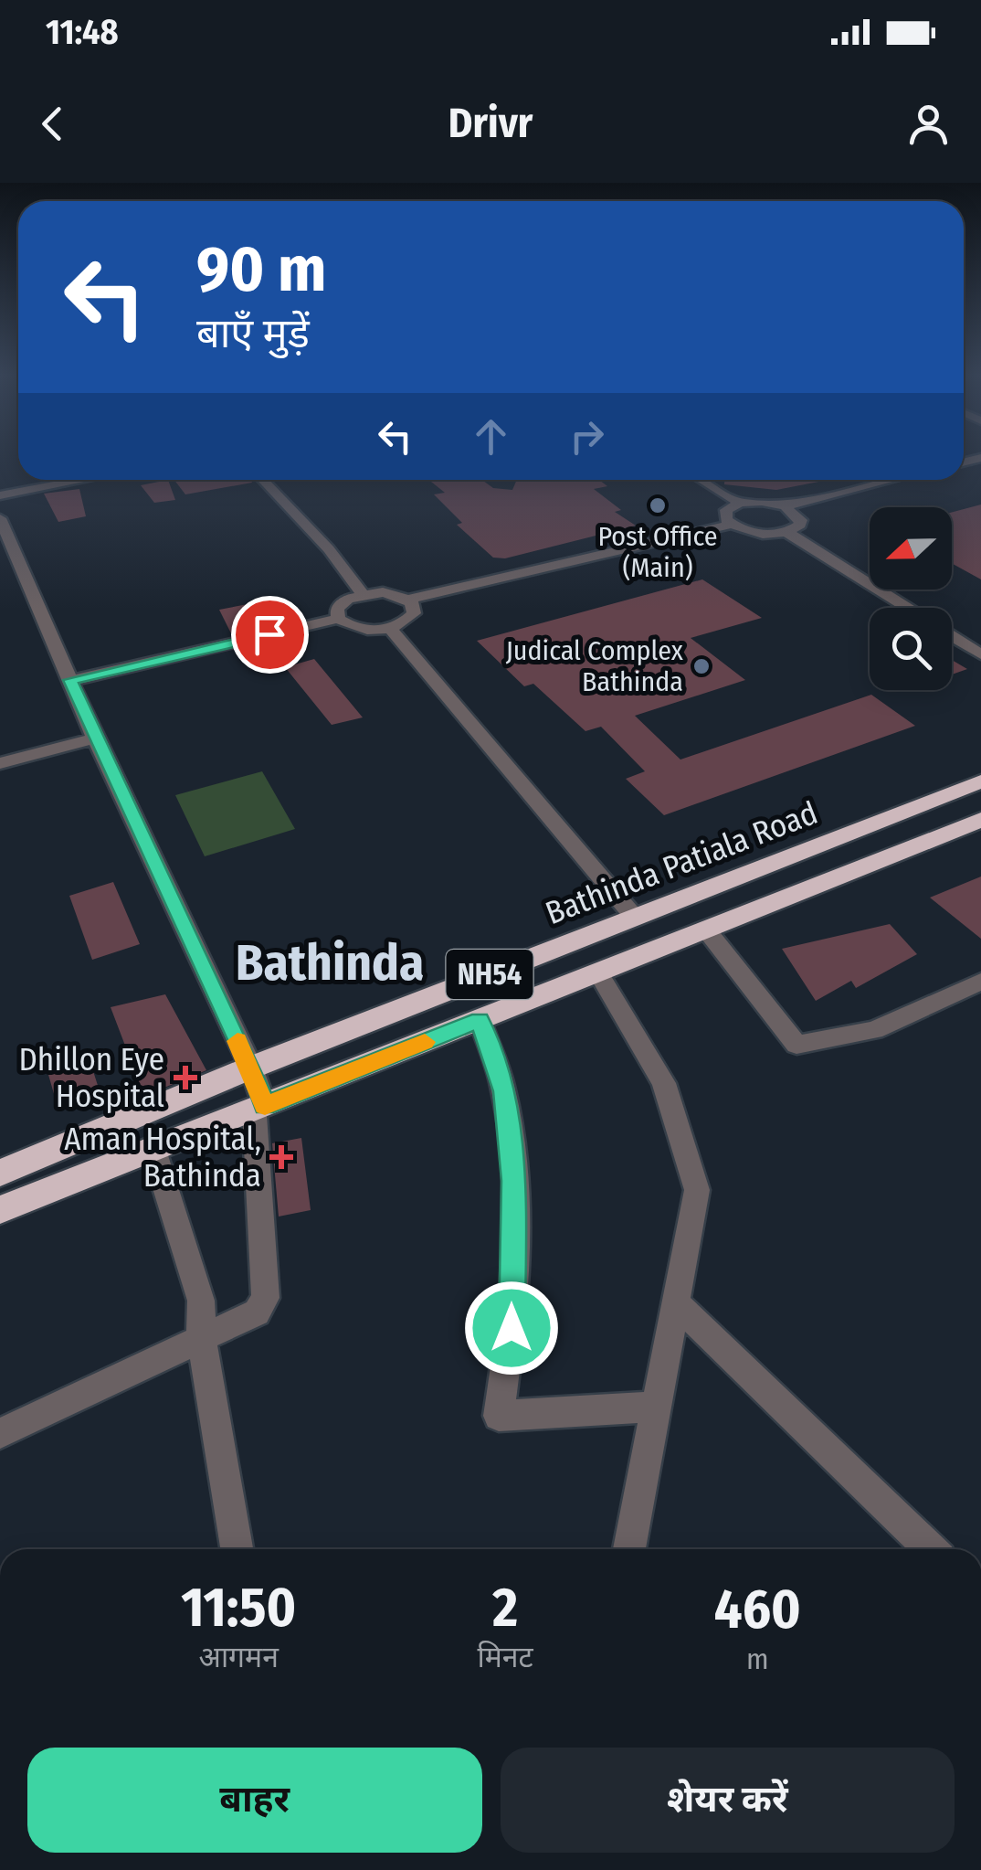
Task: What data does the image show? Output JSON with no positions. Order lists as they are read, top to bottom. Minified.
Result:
{"streets":{"highway":["Bathinda Patiala Road","NH54"]},"districts":["Bathinda"],"places":{"other":["Post Office (Main)","Judical Complex Bathinda"],"health":["Dhillon Eye Hospital","Aman Hospital, Bathinda"]},"north":"left","page":{"status":"11:48","header":"Drivr","turn":["90 m","बाएँ मुड़ें"],"eta":["11:50","आगमन","2","मिनट","460","m"],"buttons":["बाहर","शेयर करें"]}}
